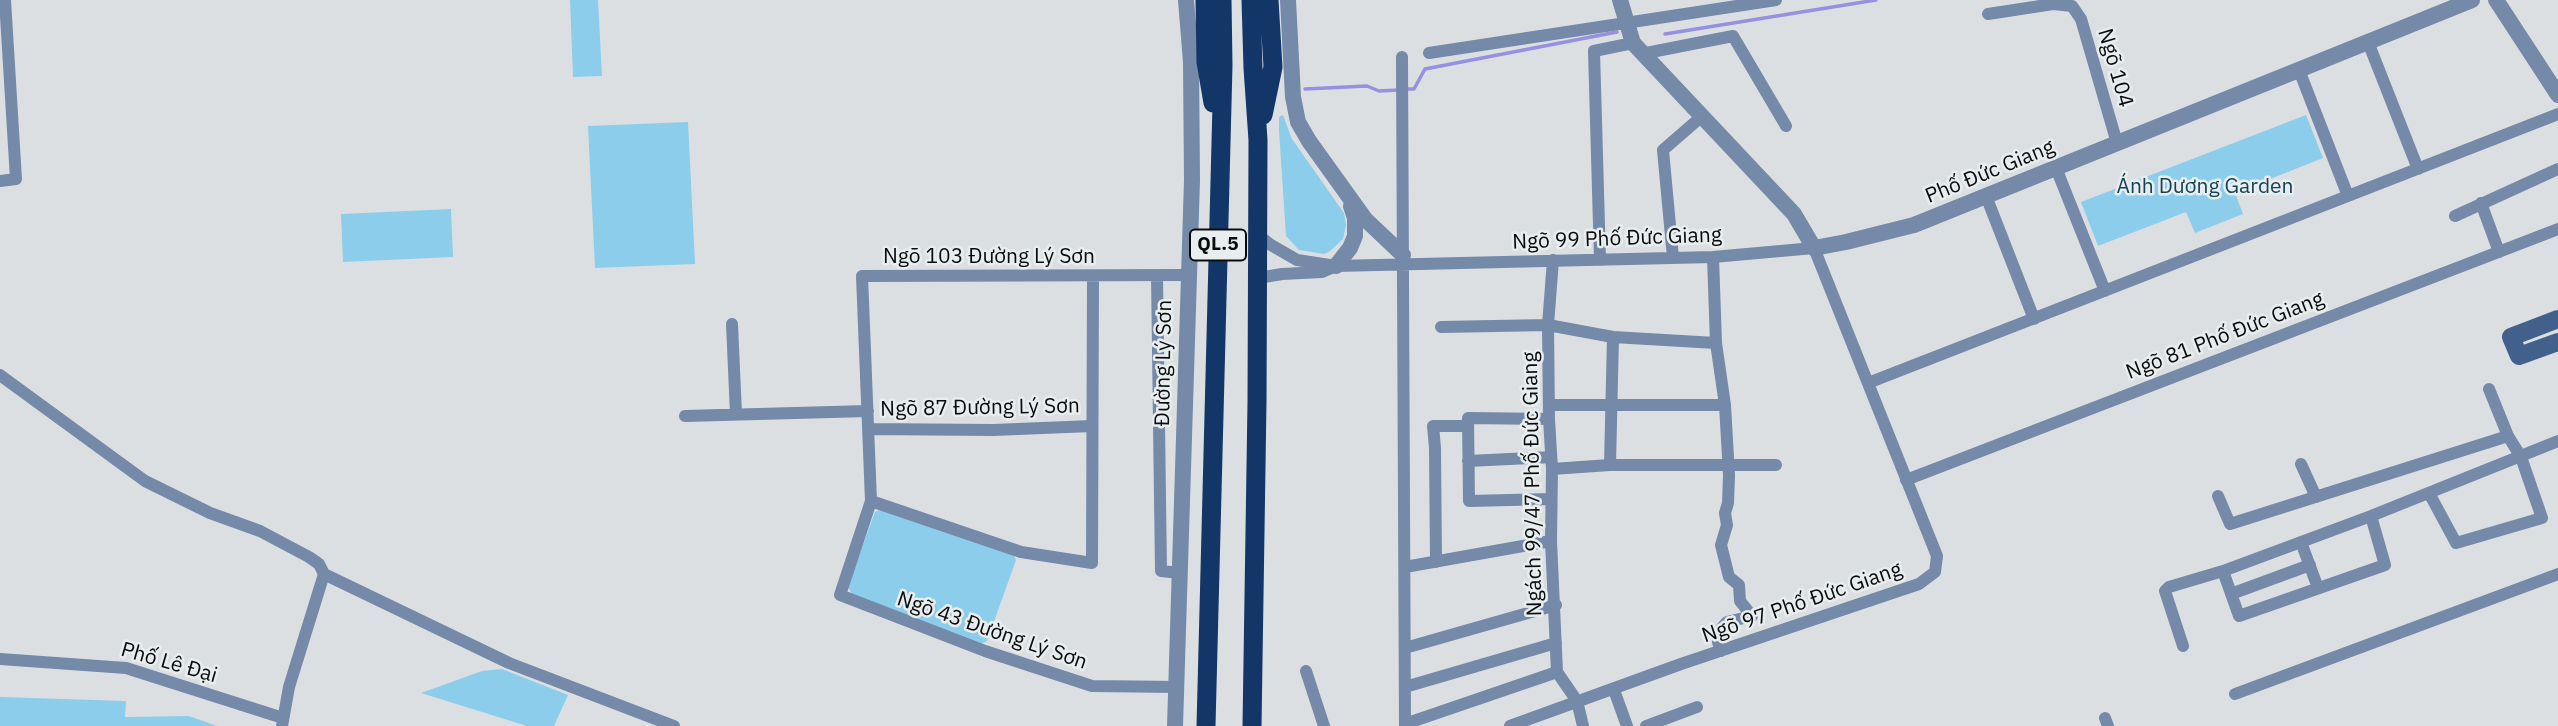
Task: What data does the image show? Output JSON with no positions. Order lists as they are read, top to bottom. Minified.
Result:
{"streets":{"highway":["QL.5"],"street":["Ngõ 104","Phố Đức Giang","Ngõ 99 Phố Đức Giang","Ngõ 103 Đường Lý Sơn","Ngõ 81 Phố Đức Giang","Đường Lý Sơn","Ngõ 87 Đường Lý Sơn","Ngách 99/47 Phố Đức Giang","Ngõ 97 Phố Đức Giang","Ngõ 43 Đường Lý Sơn","Phố Lê Đại"]},"crossings":[["Ngõ 104","Phố Đức Giang"],["Phố Đức Giang","Ngõ 99 Phố Đức Giang"],["Phố Đức Giang","Ngõ 97 Phố Đức Giang"],["Ngõ 99 Phố Đức Giang","Ngách 99/47 Phố Đức Giang"],["Ngõ 99 Phố Đức Giang","Ngõ 97 Phố Đức Giang"],["Ngõ 103 Đường Lý Sơn","Đường Lý Sơn"],["Ngõ 103 Đường Lý Sơn","Ngõ 87 Đường Lý Sơn"],["Ngõ 103 Đường Lý Sơn","Ngõ 43 Đường Lý Sơn"],["Ngõ 81 Phố Đức Giang","Ngõ 97 Phố Đức Giang"],["Đường Lý Sơn","Ngõ 43 Đường Lý Sơn"]],"parks":["Ánh Dương Garden"]}
